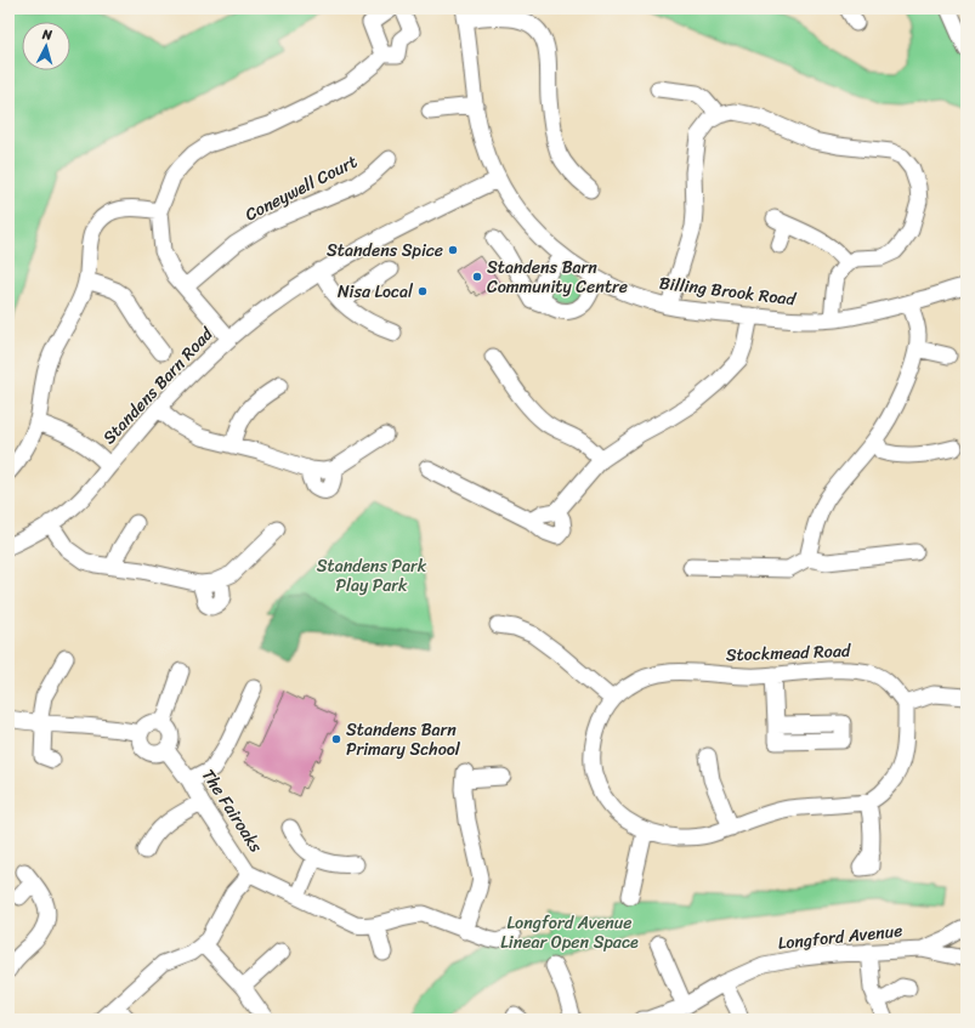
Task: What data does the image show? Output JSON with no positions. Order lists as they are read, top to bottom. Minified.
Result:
{"streets":{"street":["Coneywell Court","Billing Brook Road","Standens Barn Road","Stockmead Road","The Fairoaks","Longford Avenue"]},"crossings":[["Billing Brook Road","Standens Barn Road"]],"parks":["Standens Park Play Park","Longford Avenue Linear Open Space"],"places":["Standens Spice","Standens Barn Community Centre","Nisa Local","Standens Barn Primary School"],"north":"top"}
